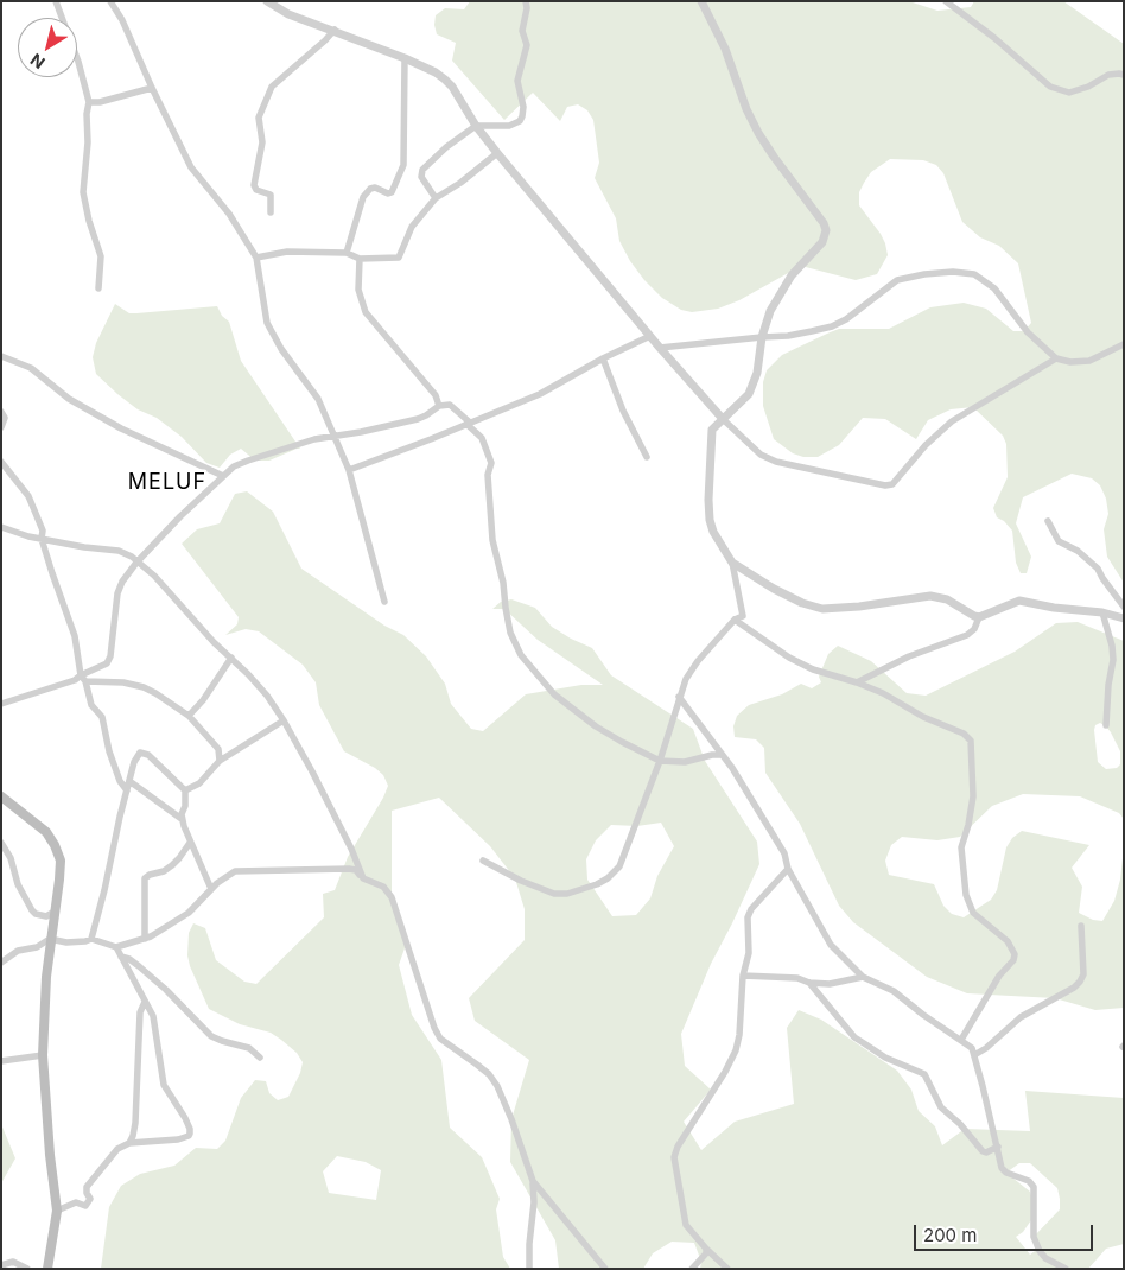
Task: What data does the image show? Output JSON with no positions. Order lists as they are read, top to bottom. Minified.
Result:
{"districts":["MELUF"],"scale_bar":"200 m","north":"bottom left"}
